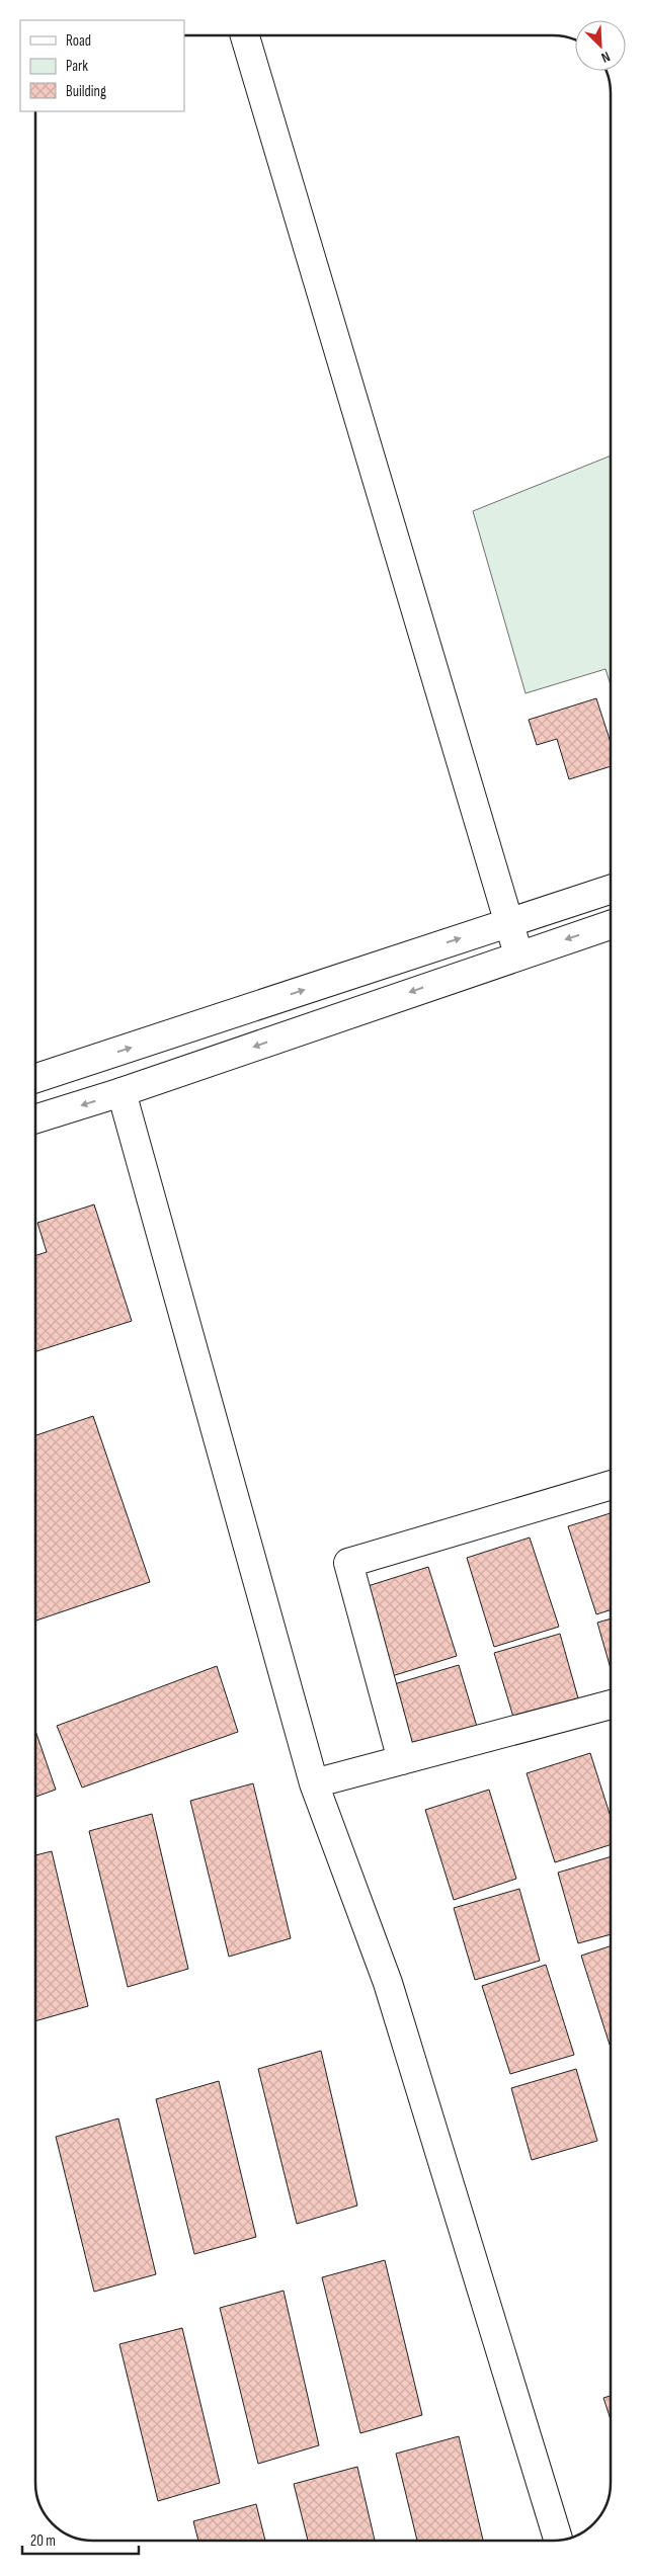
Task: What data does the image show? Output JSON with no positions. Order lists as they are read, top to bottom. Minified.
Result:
{"legend":["Road","Park","Building"],"scale_bar":"20 m","north":"bottom right"}
